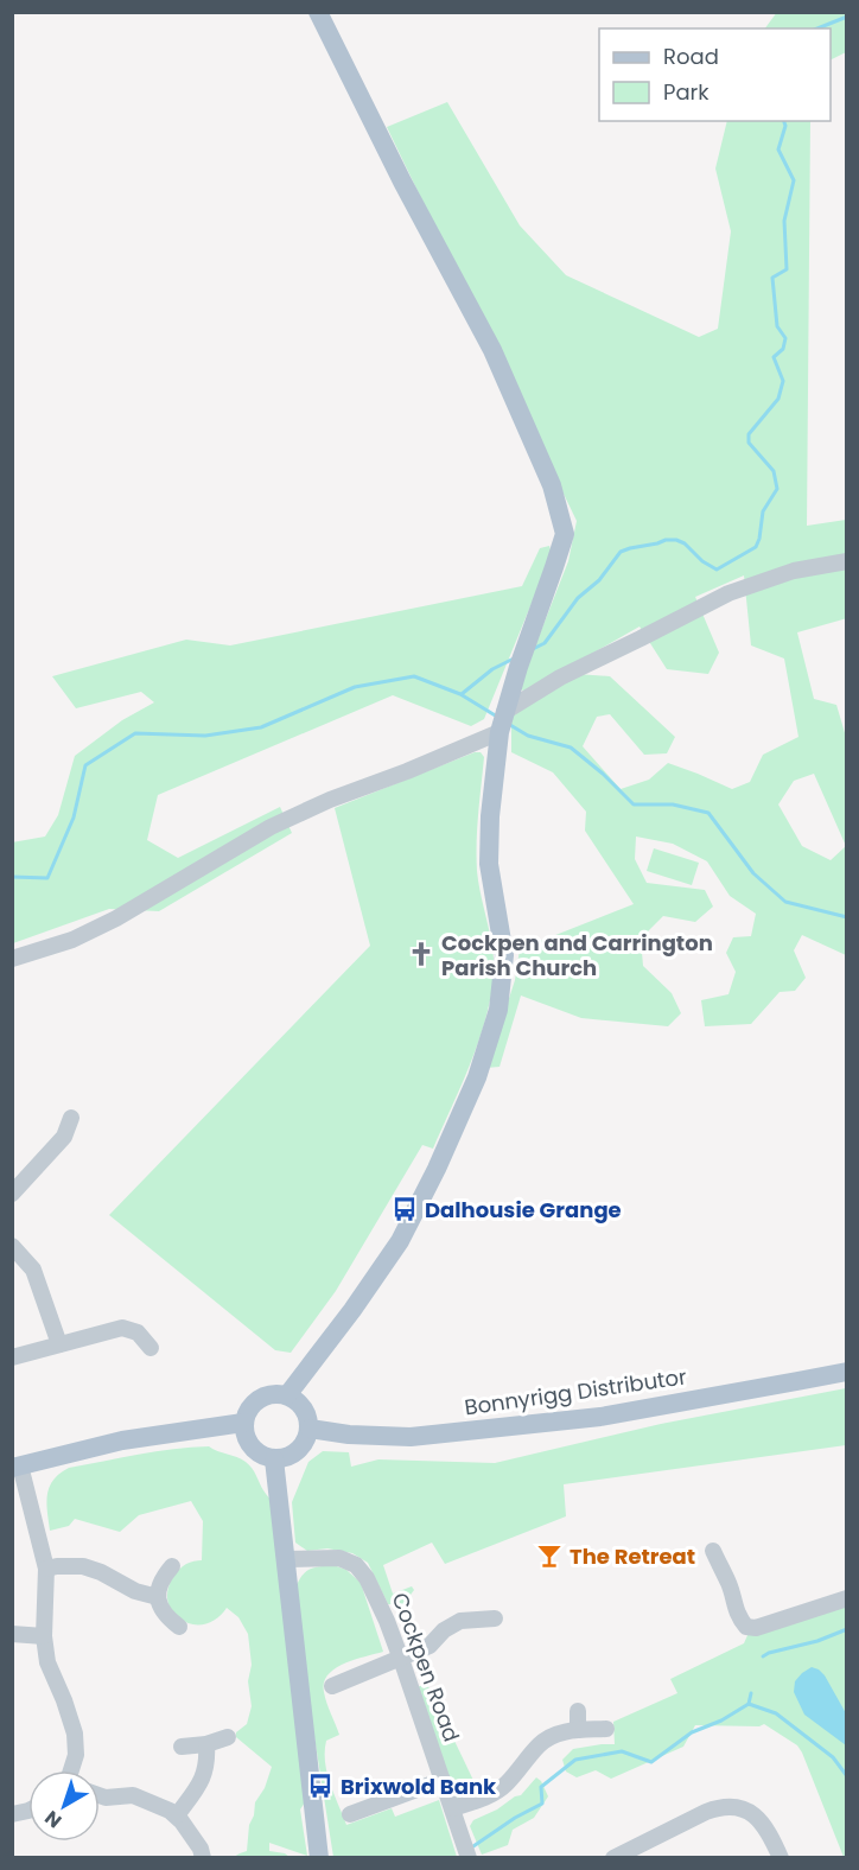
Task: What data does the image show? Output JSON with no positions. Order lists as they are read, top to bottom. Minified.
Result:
{"streets":{"main road":["Bonnyrigg Distributor"],"street":["Cockpen Road"]},"places":{"church":["Cockpen and Carrington Parish Church"],"bus stop":["Dalhousie Grange","Brixwold Bank"],"bar":["The Retreat"]},"legend":["Road","Park"],"north":"bottom left"}
